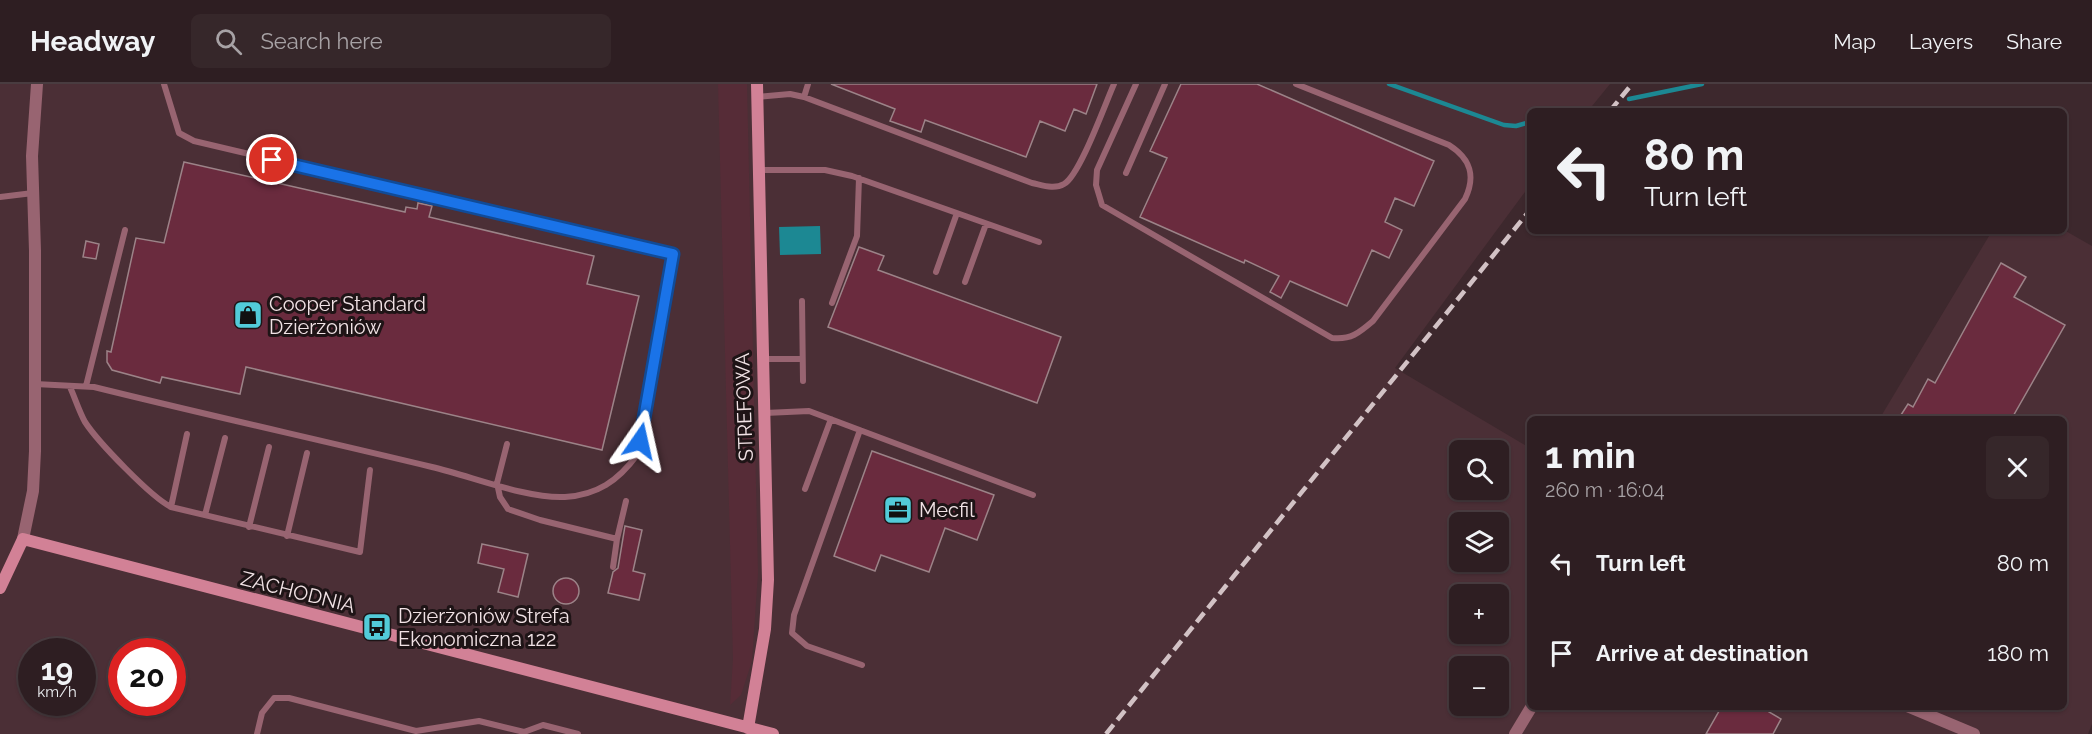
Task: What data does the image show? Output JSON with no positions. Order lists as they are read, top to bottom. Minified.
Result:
{"streets":{"street":["STREFOWA","ZACHODNIA"]},"crossings":[["STREFOWA","ZACHODNIA"]],"places":{"shop":["Cooper Standard Dzierżoniów"],"office":["Mecfil"],"bus stop":["Dzierżoniów Strefa Ekonomiczna 122"]},"page":{"header":"Headway","search":"Search here","nav":["Map","Layers","Share"],"turn":["80 m","Turn left"],"heading":["1 min","260 m · 16:04"],"map_buttons":["+","−"],"list":[{"name":"Turn left","value":"80 m"},{"name":"Arrive at destination","value":"180 m"}],"speed":"19 km/h","limit":"20"}}
